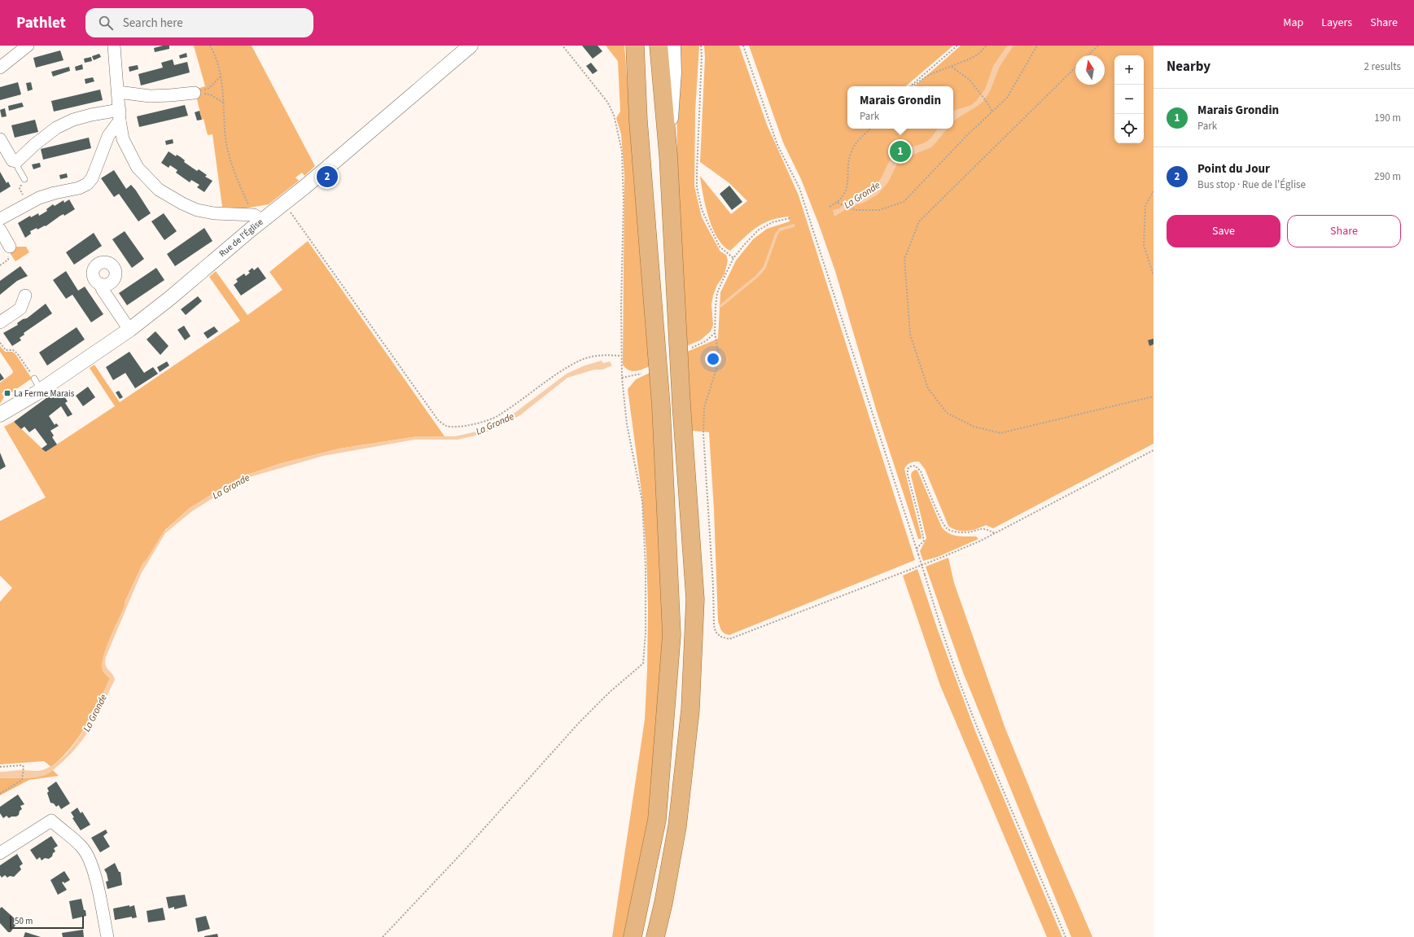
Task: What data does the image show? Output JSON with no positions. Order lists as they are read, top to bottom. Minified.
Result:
{"streets":{"street":["Rue de l'Église"]},"water":["La Gronde"],"places":{"transit":["La Ferme Marais"]},"scale_bar":"50 m","north":"top","page":{"header":"Pathlet","search":"Search here","nav":["Map","Layers","Share"],"heading":["Nearby","2 results"],"map_buttons":["+","−"],"popup":["Marais Grondin","Park"],"list":[{"mark":"1","name":"Marais Grondin","note":"Park","value":"190 m"},{"mark":"2","name":"Point du Jour","note":"Bus stop · Rue de l'Église","value":"290 m"}],"pins":["1","2"],"buttons":["Save","Share"],"scale":"50 m"}}
